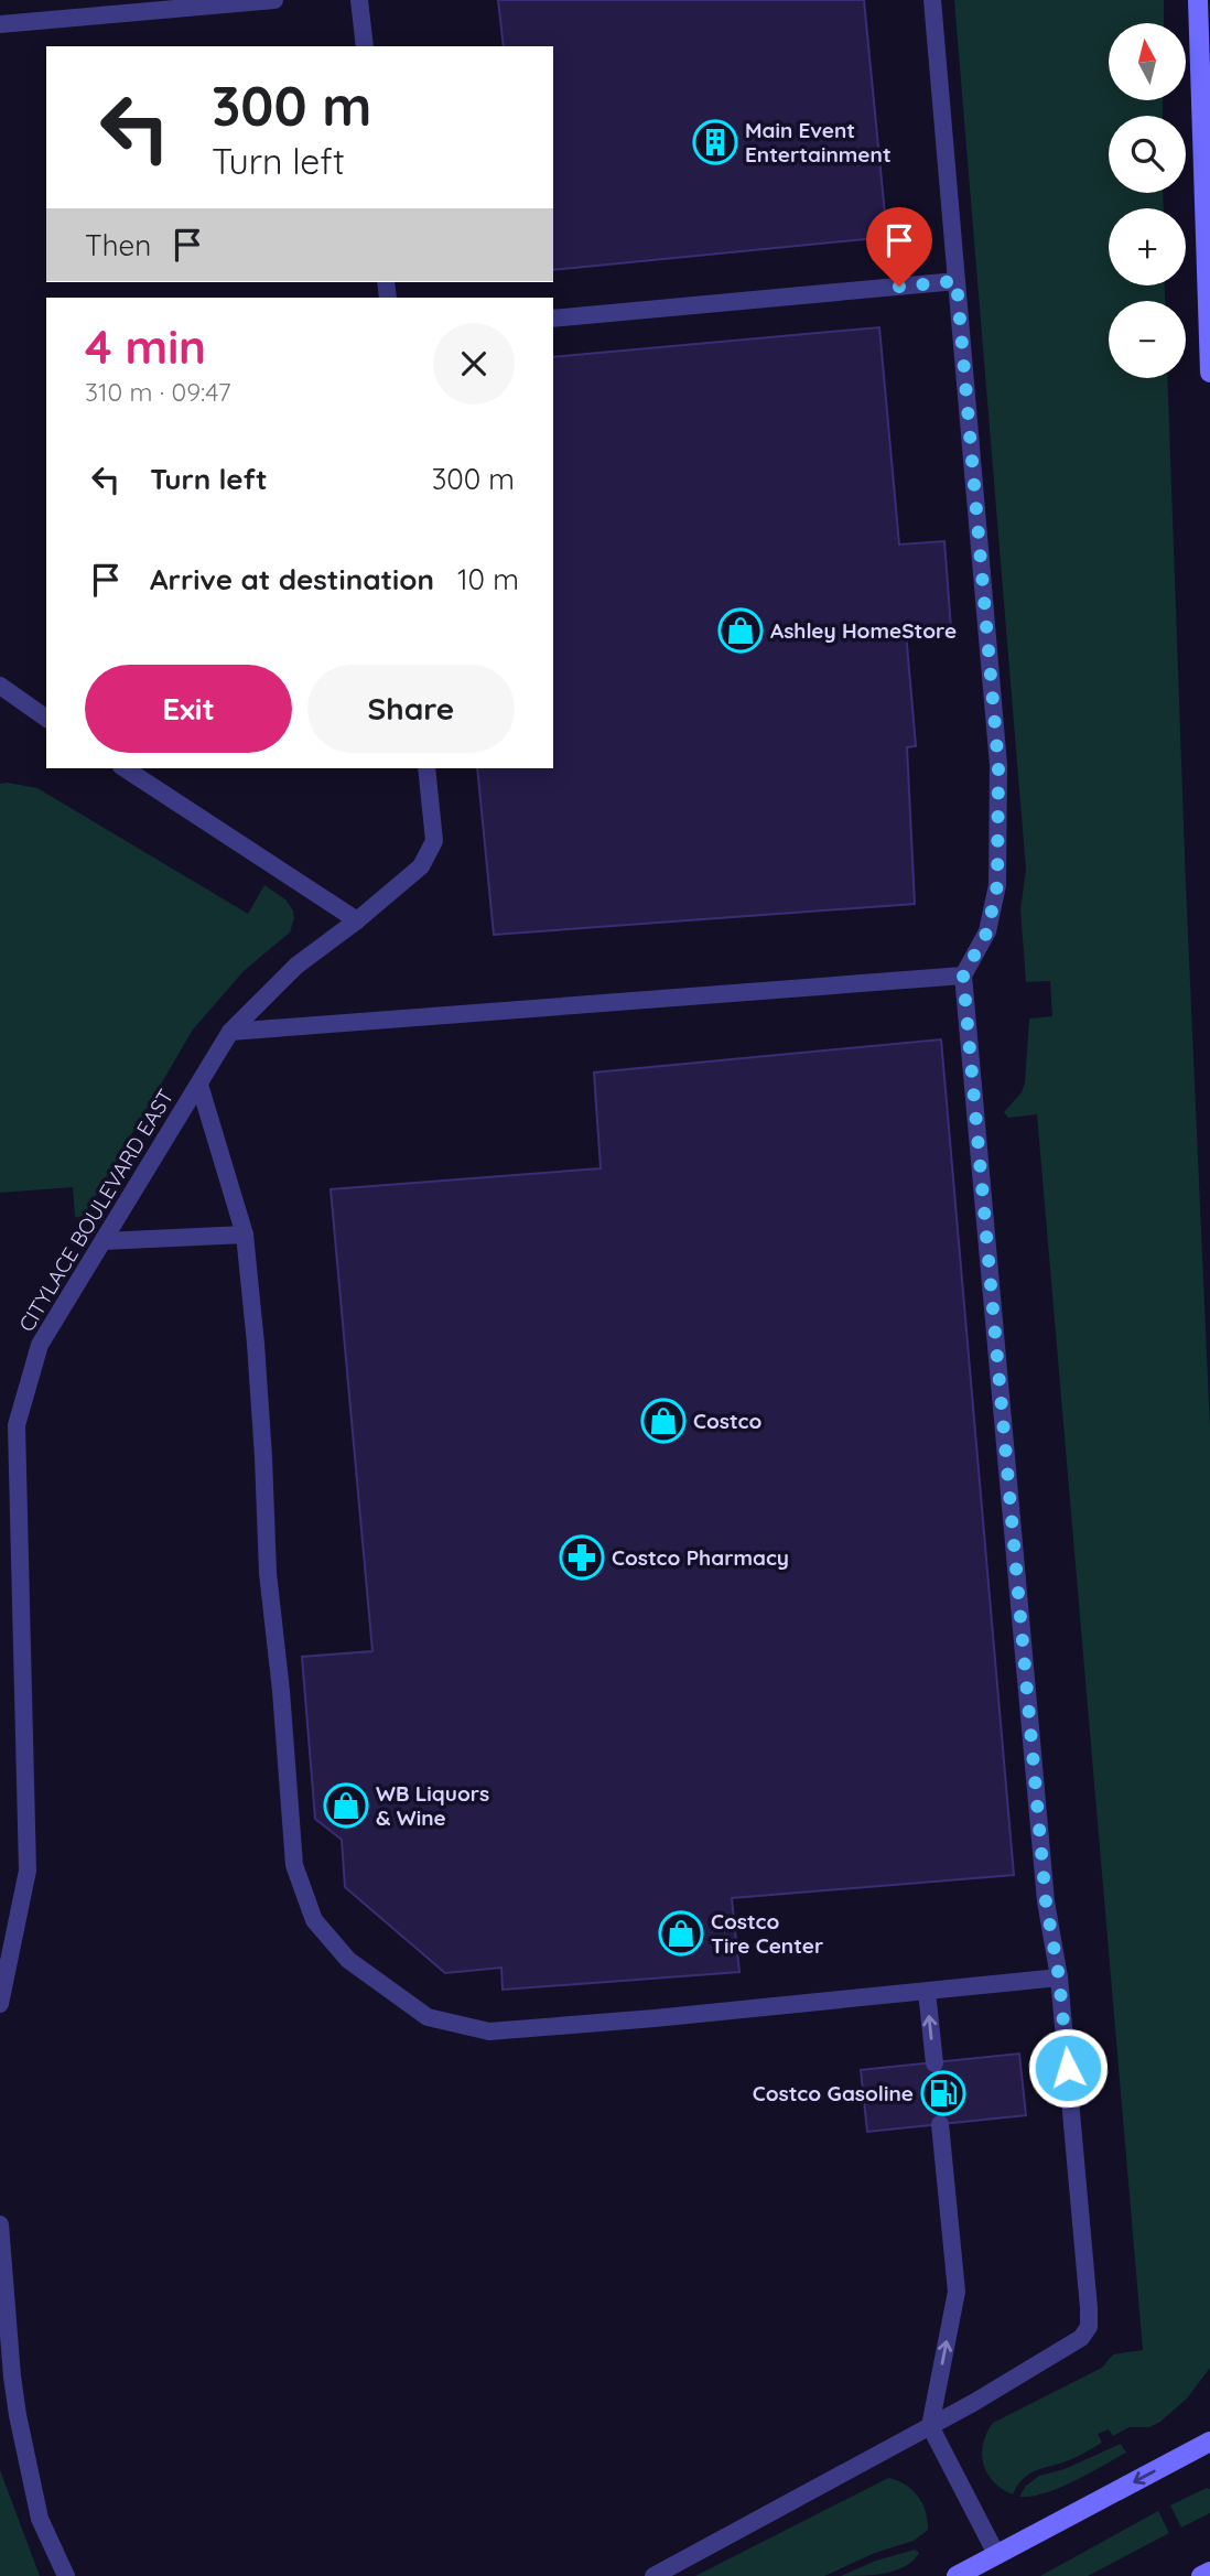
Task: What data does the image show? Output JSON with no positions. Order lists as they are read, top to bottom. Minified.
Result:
{"streets":{"lane":["CITYLACE BOULEVARD EAST"]},"places":{"building":["Main Event Entertainment"],"shop":["Ashley HomeStore","Costco","WB Liquors & Wine","Costco Tire Center"],"pharmacy":["Costco Pharmacy"],"fuel station":["Costco Gasoline"]},"north":"top","page":{"map_buttons":["+","−"],"turn":["300 m","Turn left"],"then":"Then","heading":["4 min","310 m · 09:47"],"list":[{"name":"Turn left","value":"300 m"},{"name":"Arrive at destination","value":"10 m"}],"buttons":["Exit","Share"]}}
